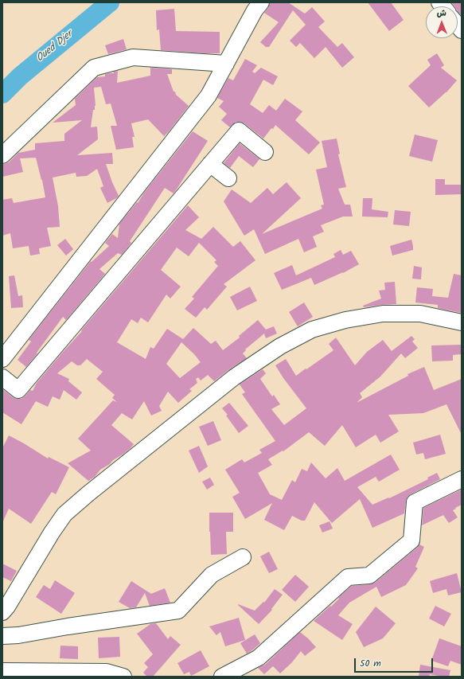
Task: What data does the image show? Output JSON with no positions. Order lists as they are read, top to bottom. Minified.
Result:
{"water":["Oued Djer"],"scale_bar":"50 m","north":"top"}
